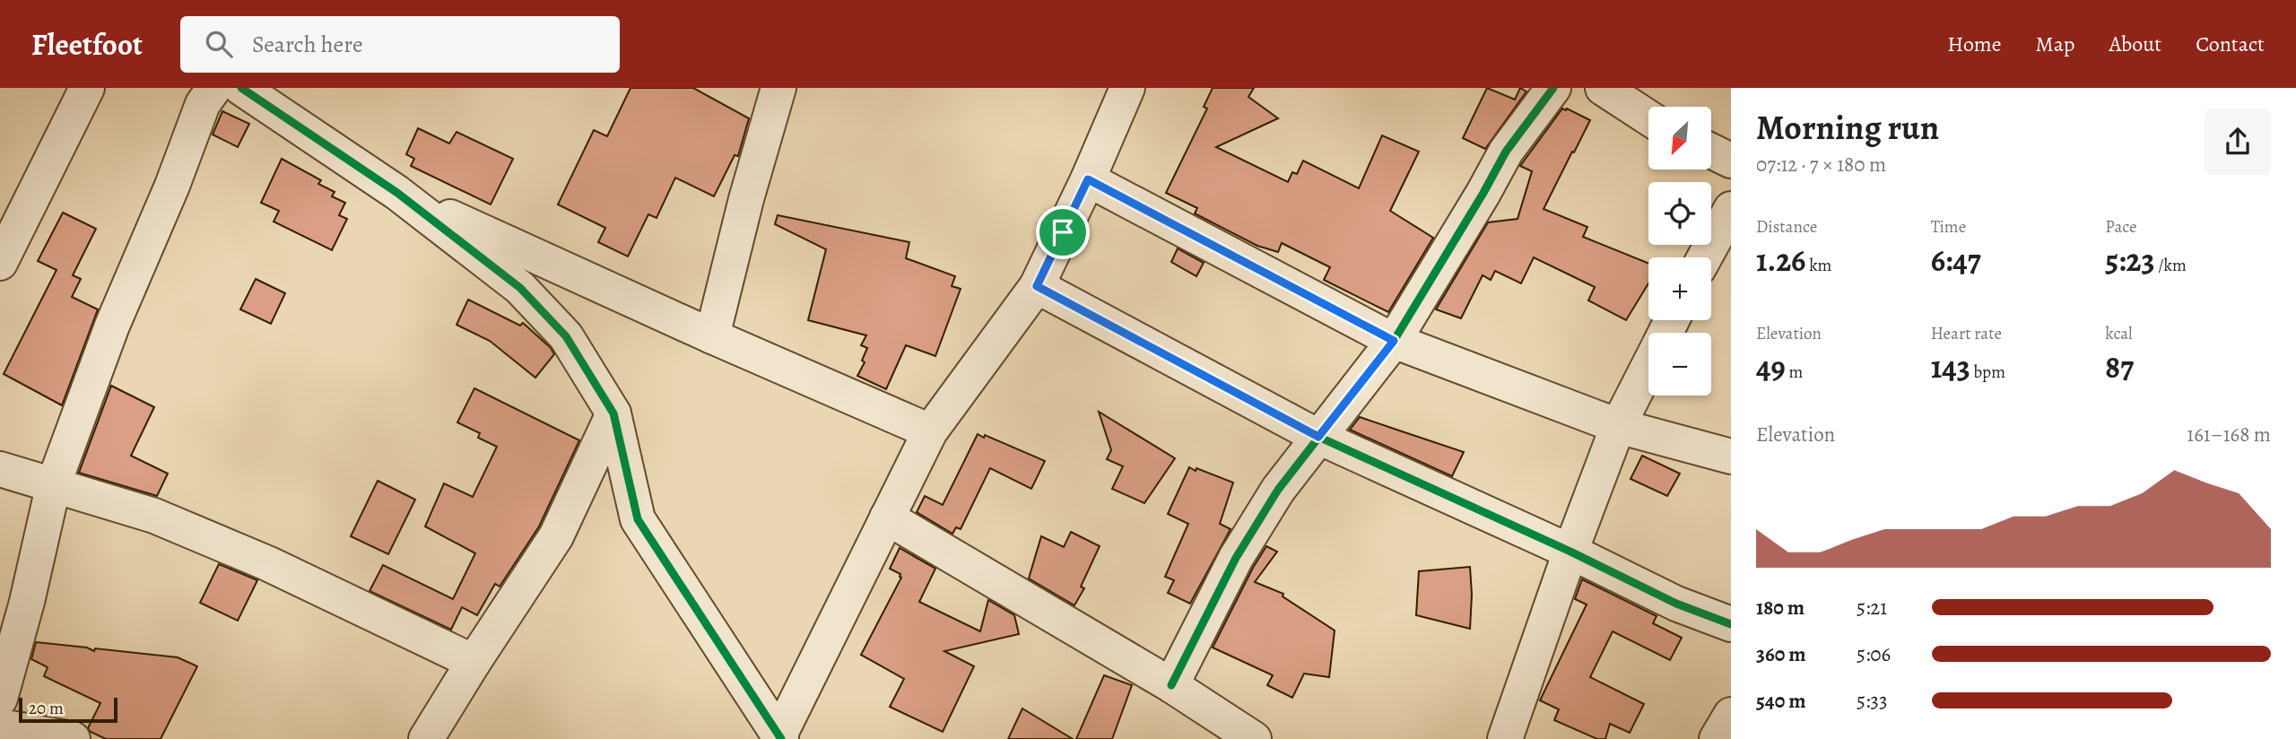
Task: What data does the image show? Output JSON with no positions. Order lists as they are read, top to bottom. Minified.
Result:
{"scale_bar":"20 m","north":"bottom left","page":{"header":"Fleetfoot","search":"Search here","nav":["Home","Map","About","Contact"],"heading":["Morning run","07:12 · 7 × 180 m"],"map_buttons":["+","−"],"stats":[["Distance","1.26 km"],["Time","6:47"],["Pace","5:23 /km"],["Elevation","49 m"],["Heart rate","143 bpm"],["kcal","87"]],"chart":["Elevation","161–168 m"],"list":[{"name":"180 m","note":"5:21"},{"name":"360 m","note":"5:06"},{"name":"540 m","note":"5:33"}],"scale":"20 m"}}
